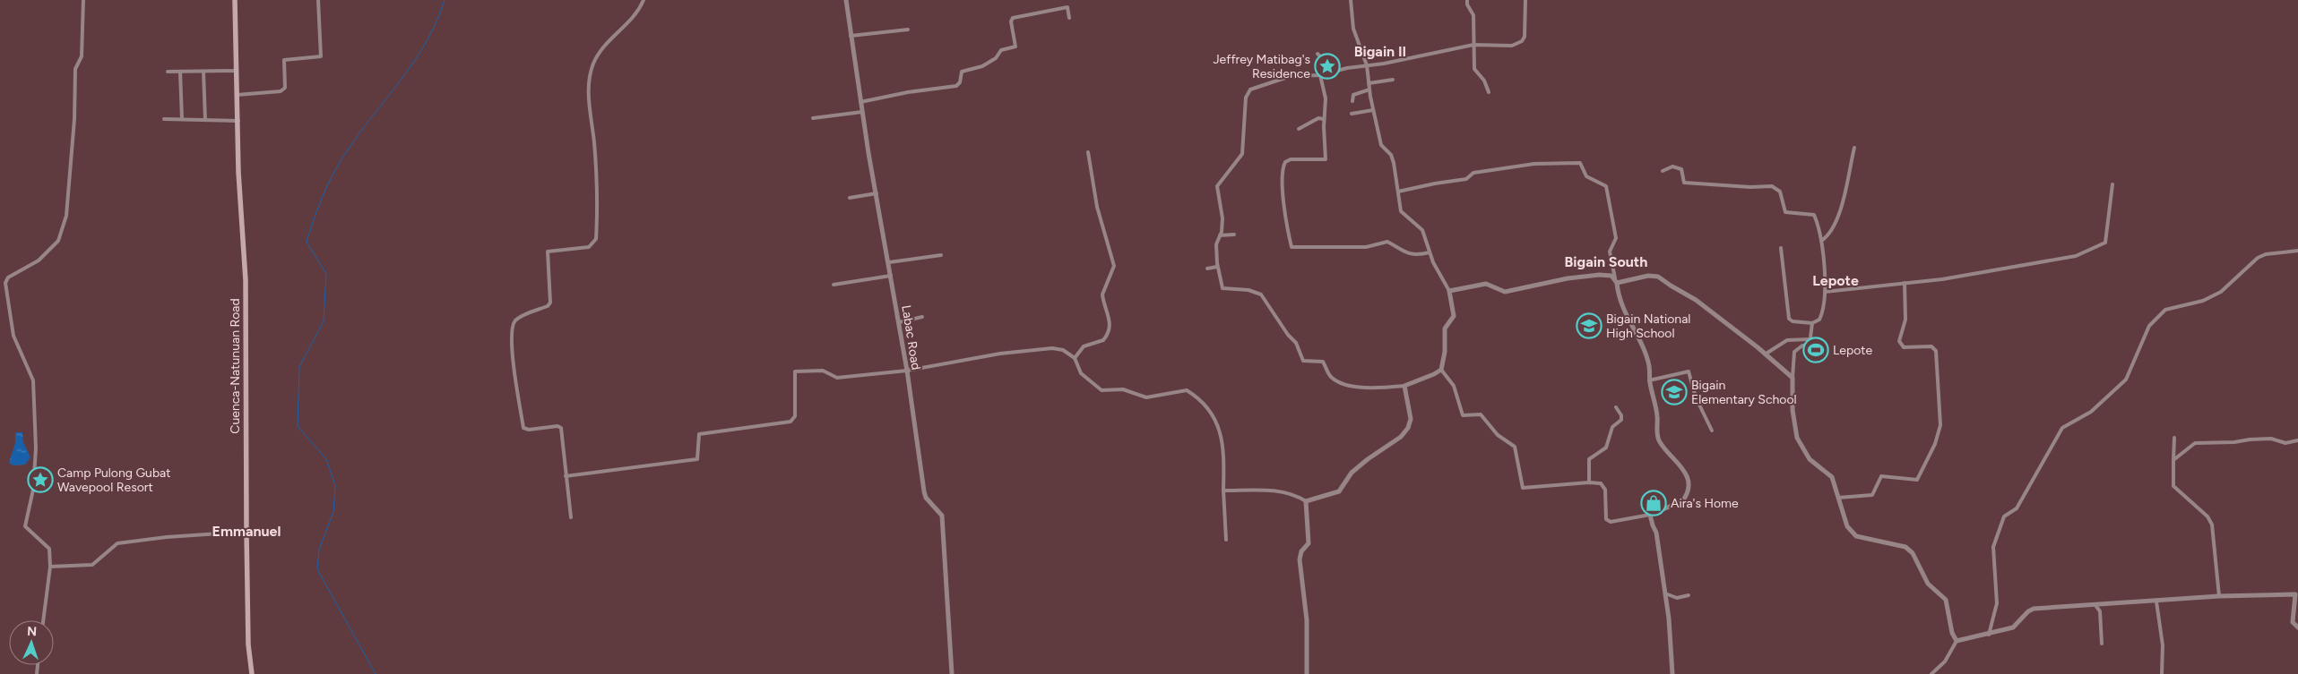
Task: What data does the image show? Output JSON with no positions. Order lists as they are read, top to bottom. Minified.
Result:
{"streets":{"main road":["Cuenca-Natunuan Road"],"street":["Labac Road"]},"districts":["Bigain II","Bigain South","Lepote","Emmanuel"],"places":{"place":["Jeffrey Matibag's Residence","Camp Pulong Gubat Wavepool Resort"],"school or university":["Bigain National High School","Bigain Elementary School"],"sports":["Lepote"],"shop":["Aira's Home"]},"north":"top"}
